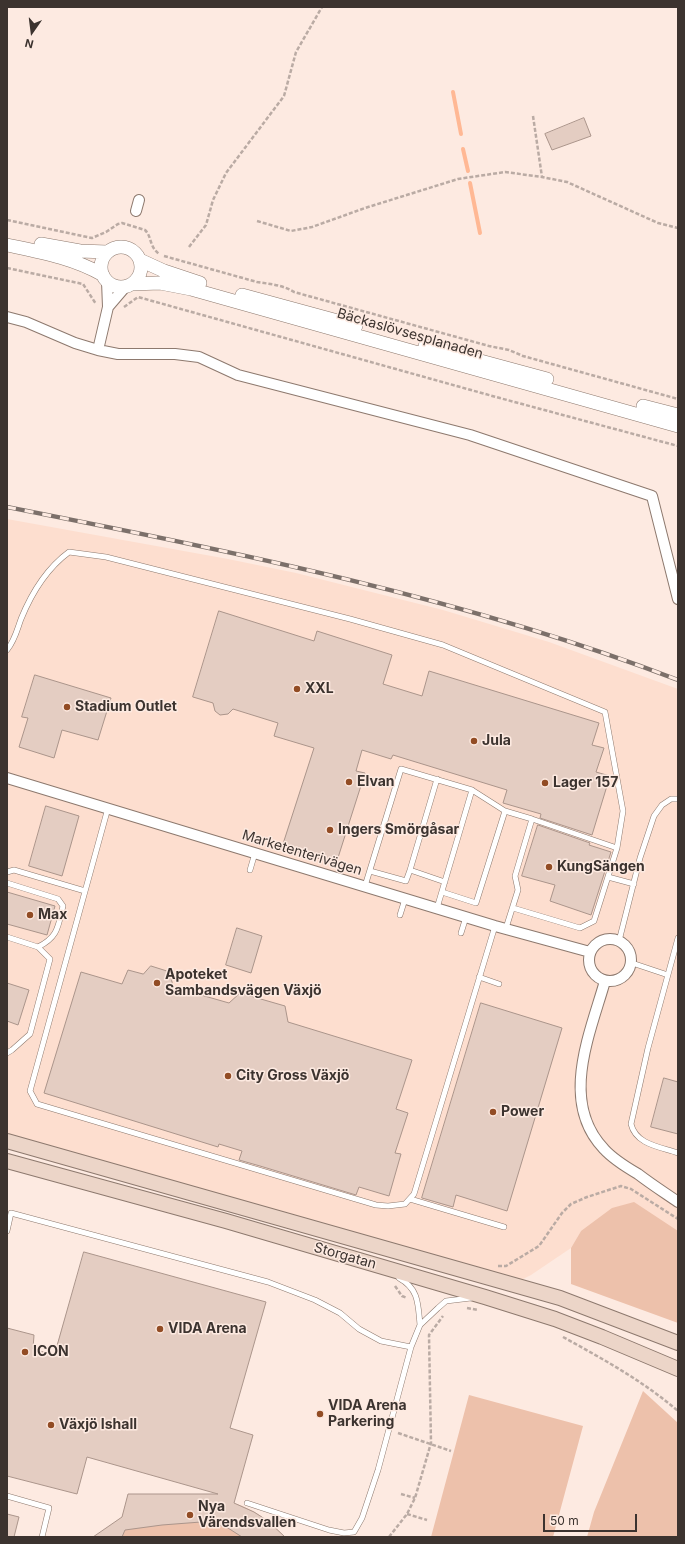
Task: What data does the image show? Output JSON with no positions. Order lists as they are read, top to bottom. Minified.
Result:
{"streets":{"main road":["Storgatan"],"street":["Bäckaslövsesplanaden","Marketenterivägen"]},"places":["XXL","Stadium Outlet","Jula","Elvan","Lager 157","Ingers Smörgåsar","KungSängen","Max","Apoteket Sambandsvägen Växjö","City Gross Växjö","Power","VIDA Arena","ICON","VIDA Arena Parkering","Växjö Ishall","Nya Värendsvallen"],"scale_bar":"50 m","north":"bottom"}
